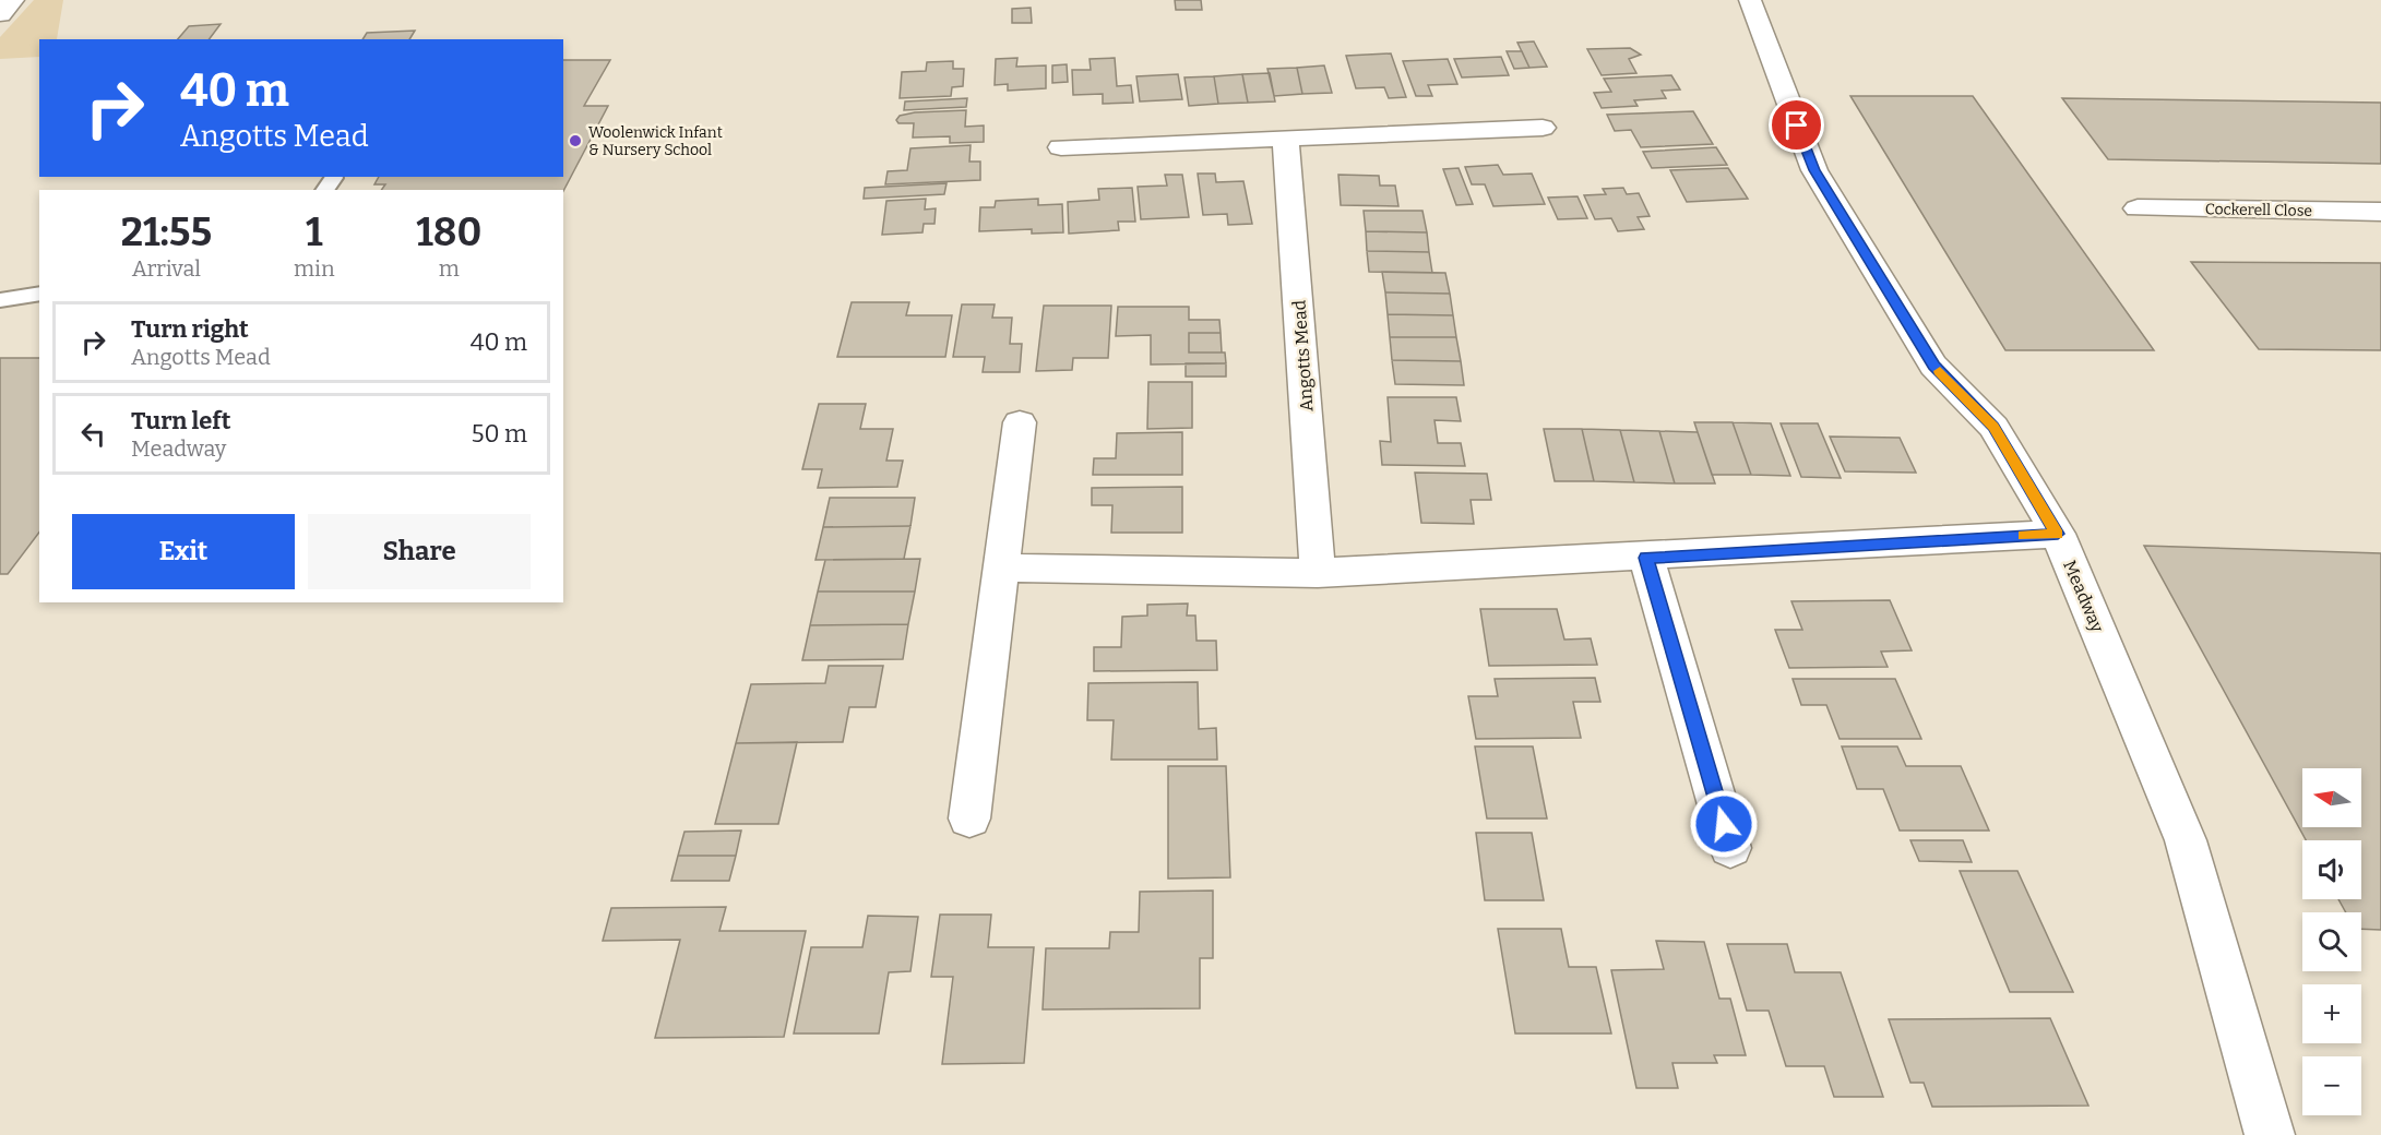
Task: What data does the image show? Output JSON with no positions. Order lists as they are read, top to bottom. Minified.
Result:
{"streets":{"street":["Cockerell Close","Angotts Mead","Meadway"]},"places":["Woolenwick Infant & Nursery School"],"north":"left","page":{"turn":["40 m","Angotts Mead"],"eta":["21:55","Arrival","1","min","180","m"],"list":[{"name":"Turn right","note":"Angotts Mead","value":"40 m"},{"name":"Turn left","note":"Meadway","value":"50 m"}],"buttons":["Exit","Share"],"map_buttons":["+","−"]}}
